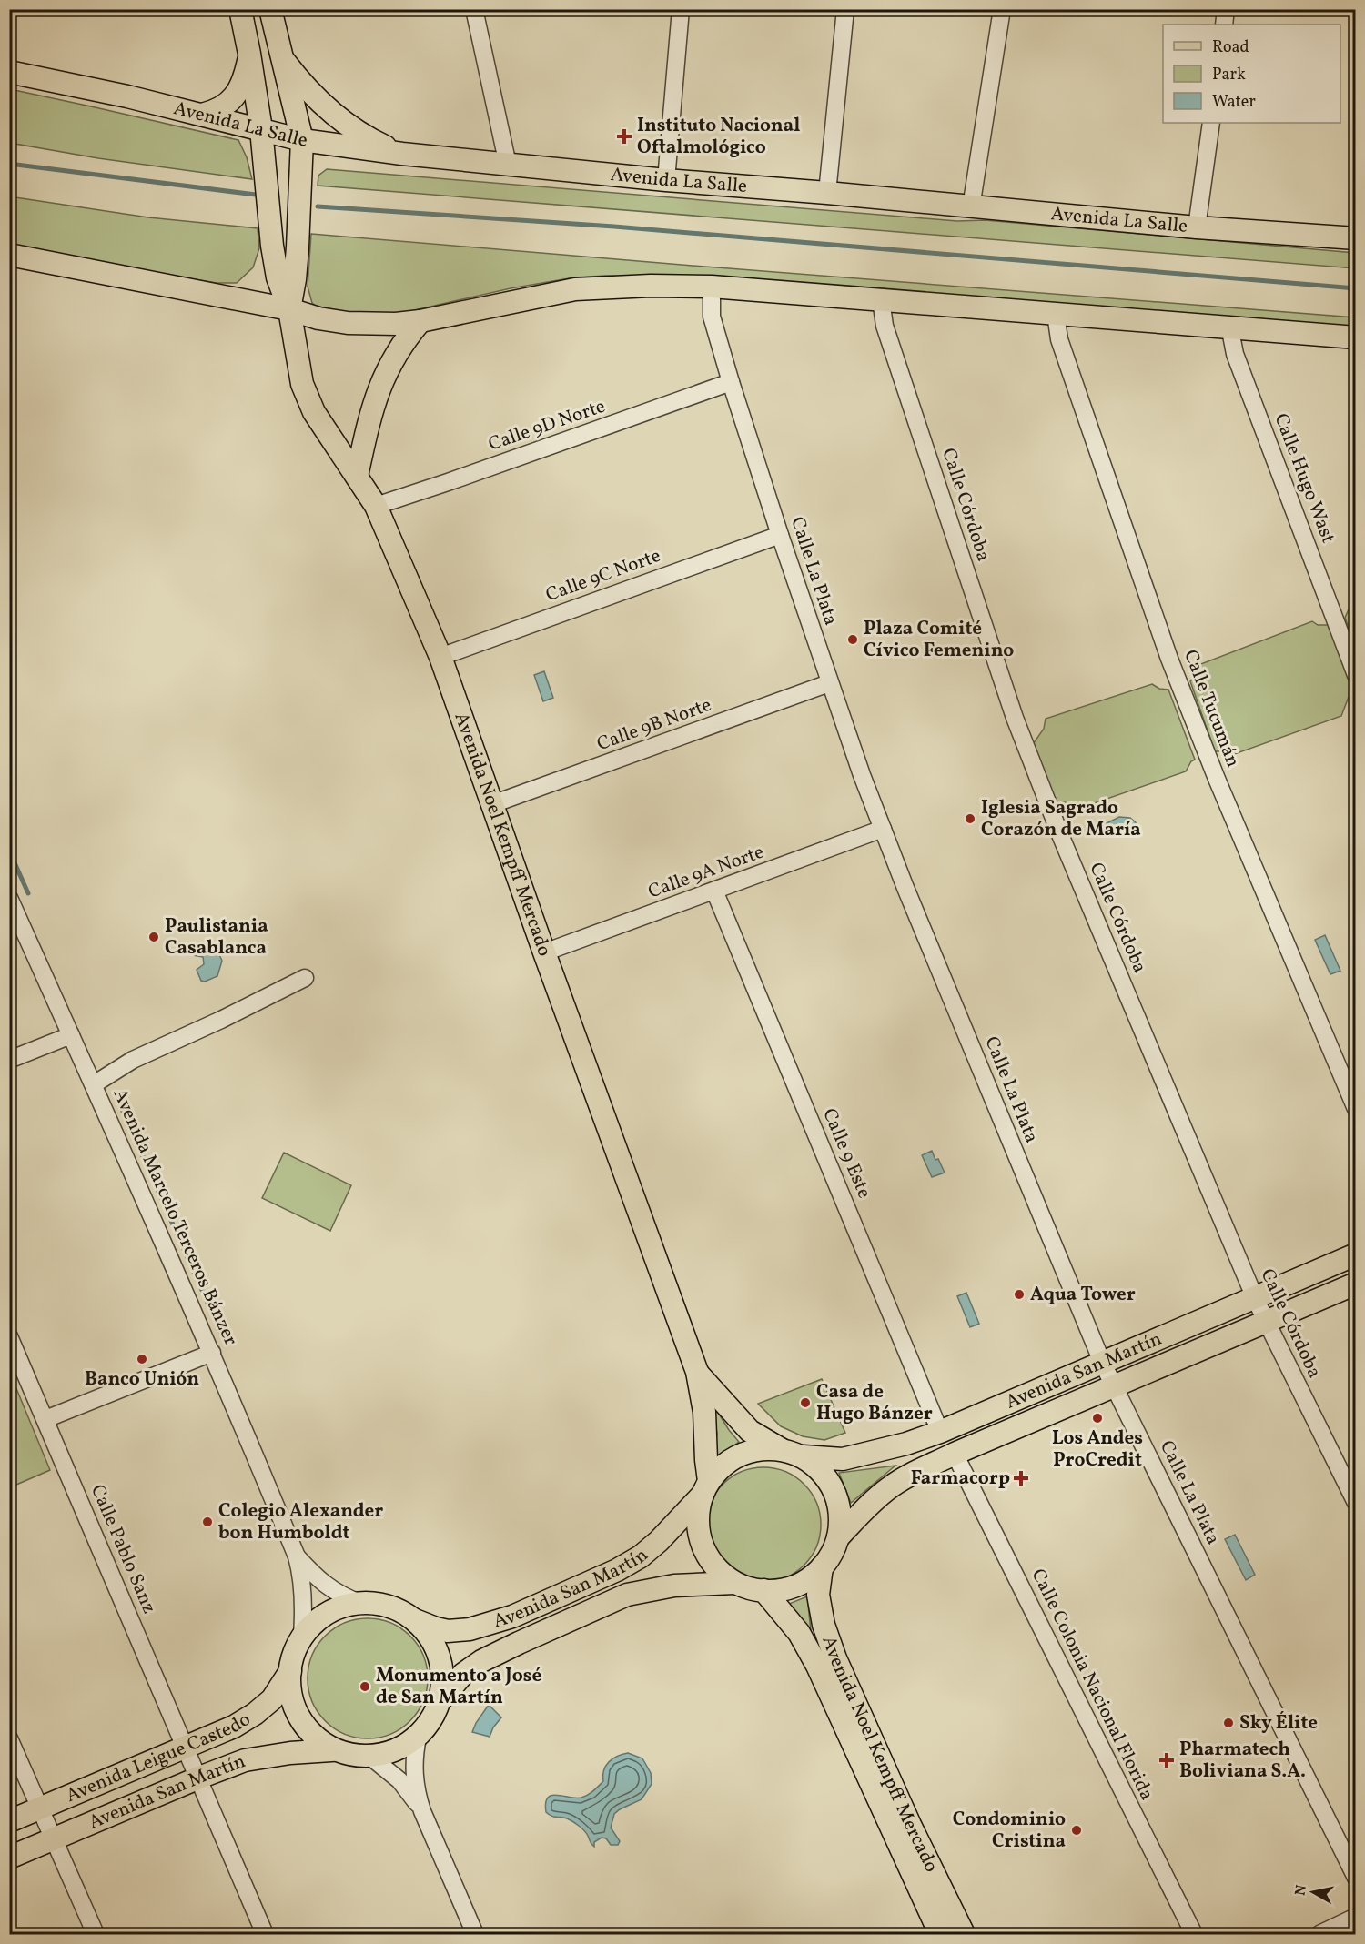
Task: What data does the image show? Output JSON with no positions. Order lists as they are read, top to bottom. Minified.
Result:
{"streets":{"main road":["Avenida La Salle","Avenida Noel Kempff Mercado","Avenida San Martín","Avenida Leigue Castedo"],"street":["Calle 9D Norte","Calle Hugo Wast","Calle Córdoba","Calle La Plata","Calle 9C Norte","Calle Tucumán","Calle 9B Norte","Calle 9A Norte","Calle 9 Este","Avenida Marcelo Terceros Bánzer","Calle Pablo Sanz","Calle Colonia Nacional Florida"]},"crossings":[["Avenida La Salle","Avenida Noel Kempff Mercado"],["Calle 9D Norte","Calle La Plata"],["Calle 9D Norte","Avenida Noel Kempff Mercado"],["Calle Córdoba","Avenida San Martín"],["Calle La Plata","Calle 9C Norte"],["Calle La Plata","Calle 9B Norte"],["Calle La Plata","Calle 9A Norte"],["Calle La Plata","Avenida San Martín"],["Calle 9C Norte","Avenida Noel Kempff Mercado"],["Calle 9B Norte","Avenida Noel Kempff Mercado"],["Avenida Noel Kempff Mercado","Calle 9A Norte"],["Avenida Noel Kempff Mercado","Avenida San Martín"],["Calle 9A Norte","Calle 9 Este"],["Calle 9 Este","Avenida San Martín"],["Avenida Marcelo Terceros Bánzer","Avenida San Martín"],["Avenida Marcelo Terceros Bánzer","Avenida Leigue Castedo"],["Avenida San Martín","Calle Pablo Sanz"],["Avenida San Martín","Calle Colonia Nacional Florida"],["Avenida San Martín","Avenida Leigue Castedo"],["Calle Pablo Sanz","Avenida Leigue Castedo"]],"places":{"health":["Instituto Nacional Oftalmológico","Farmacorp","Pharmatech Boliviana S.A."],"other":["Plaza Comité Cívico Femenino","Iglesia Sagrado Corazón de María","Paulistania Casablanca","Aqua Tower","Banco Unión","Casa de Hugo Bánzer","Los Andes ProCredit","Colegio Alexander bon Humboldt","Monumento a José de San Martín","Sky Élite","Condominio Cristina"]},"legend":["Road","Park","Water"],"north":"left"}
